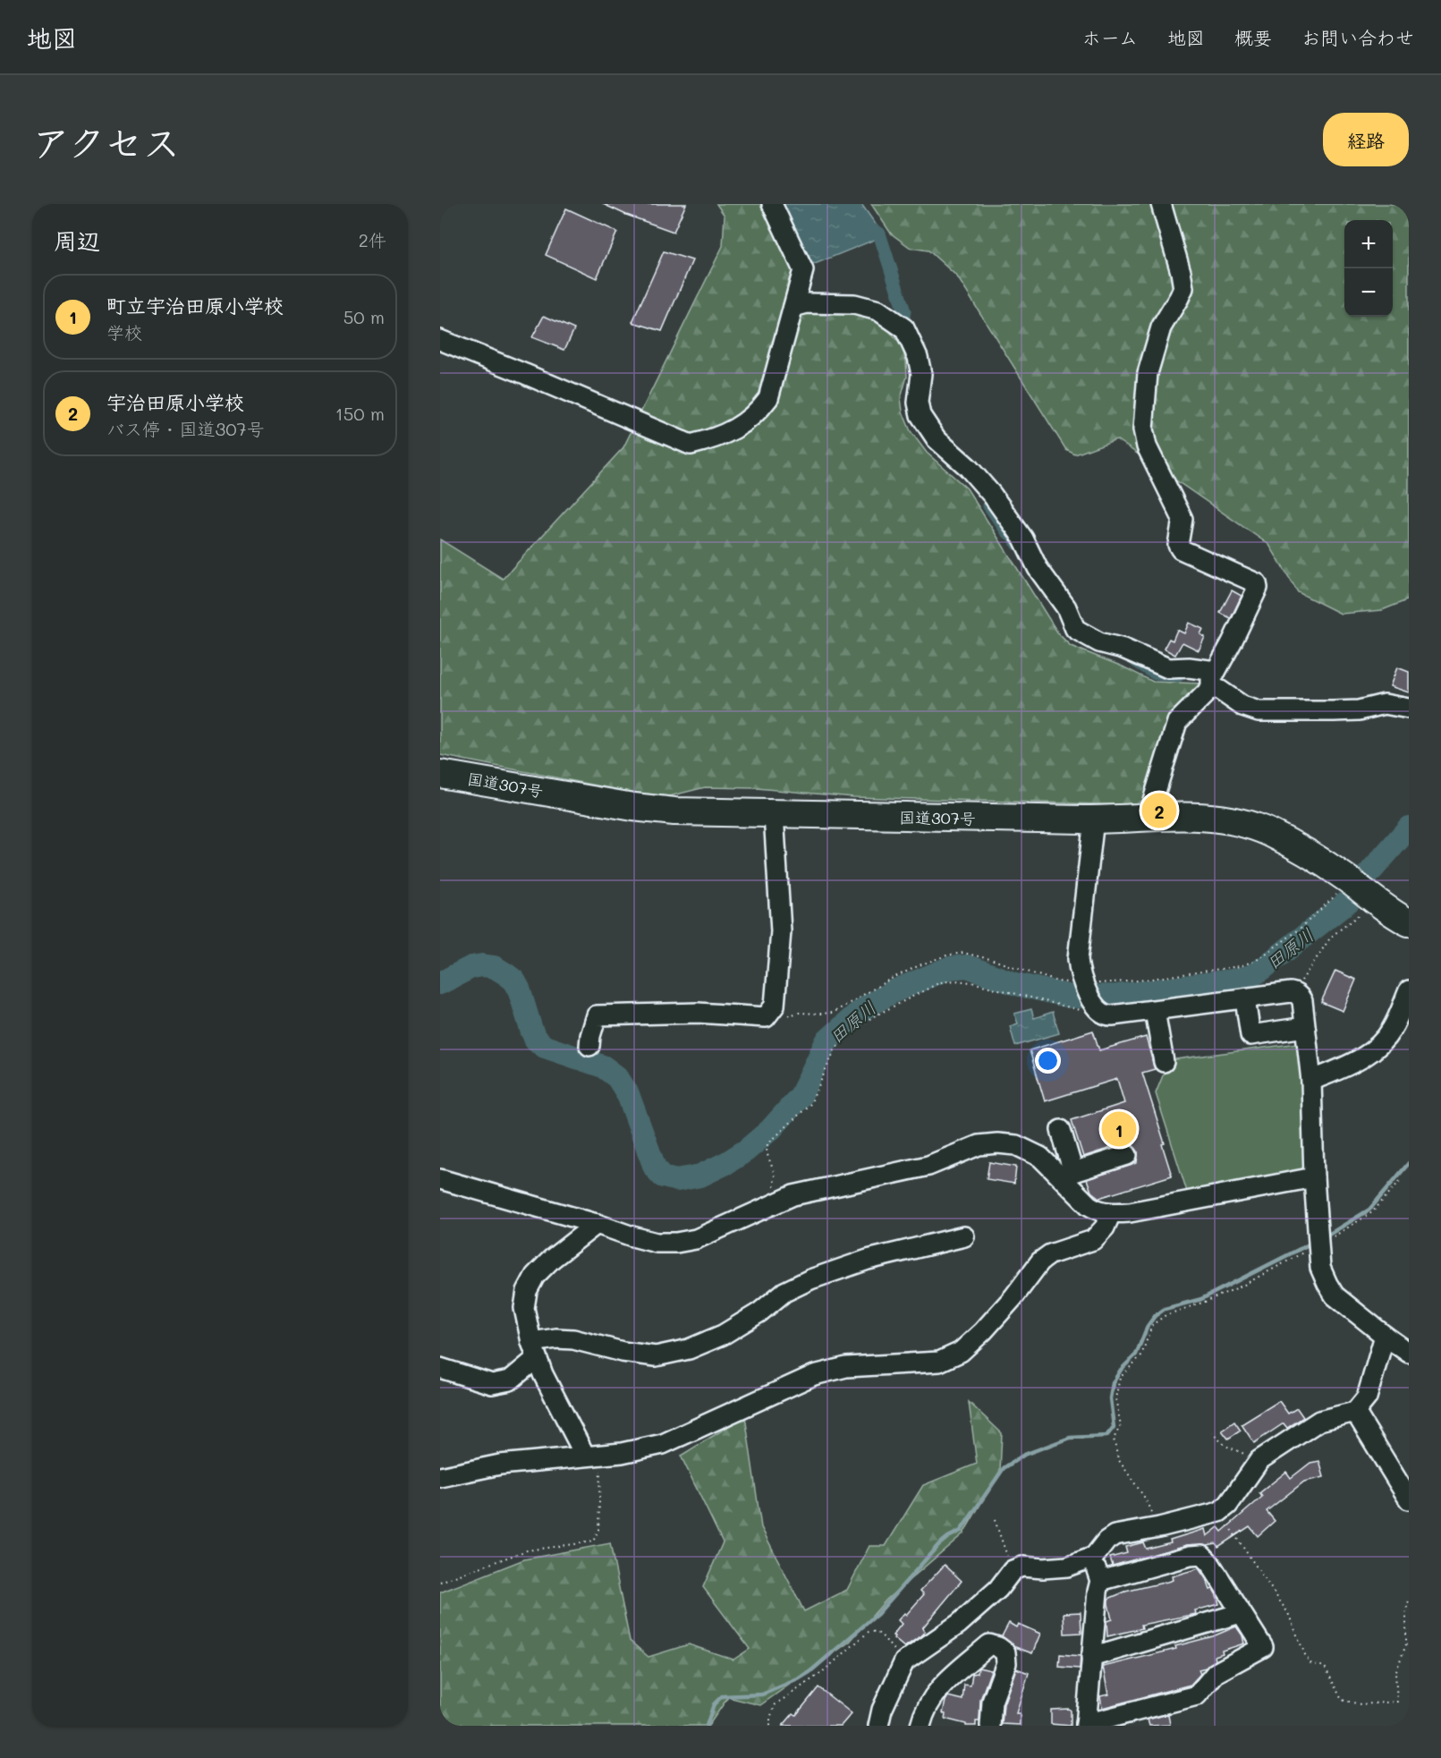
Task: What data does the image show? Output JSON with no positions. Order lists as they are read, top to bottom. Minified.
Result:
{"streets":{"highway":["国道307号"]},"water":["田原川"],"page":{"header":"地図","nav":["ホーム","地図","概要","お問い合わせ"],"title":"アクセス","buttons":"経路","heading":["周辺","2件"],"map_buttons":["+","−"],"list":[{"mark":"1","name":"町立宇治田原小学校","note":"学校","value":"50 m"},{"mark":"2","name":"宇治田原小学校","note":"バス停 · 国道307号","value":"150 m"}],"pins":["2","1"]}}
